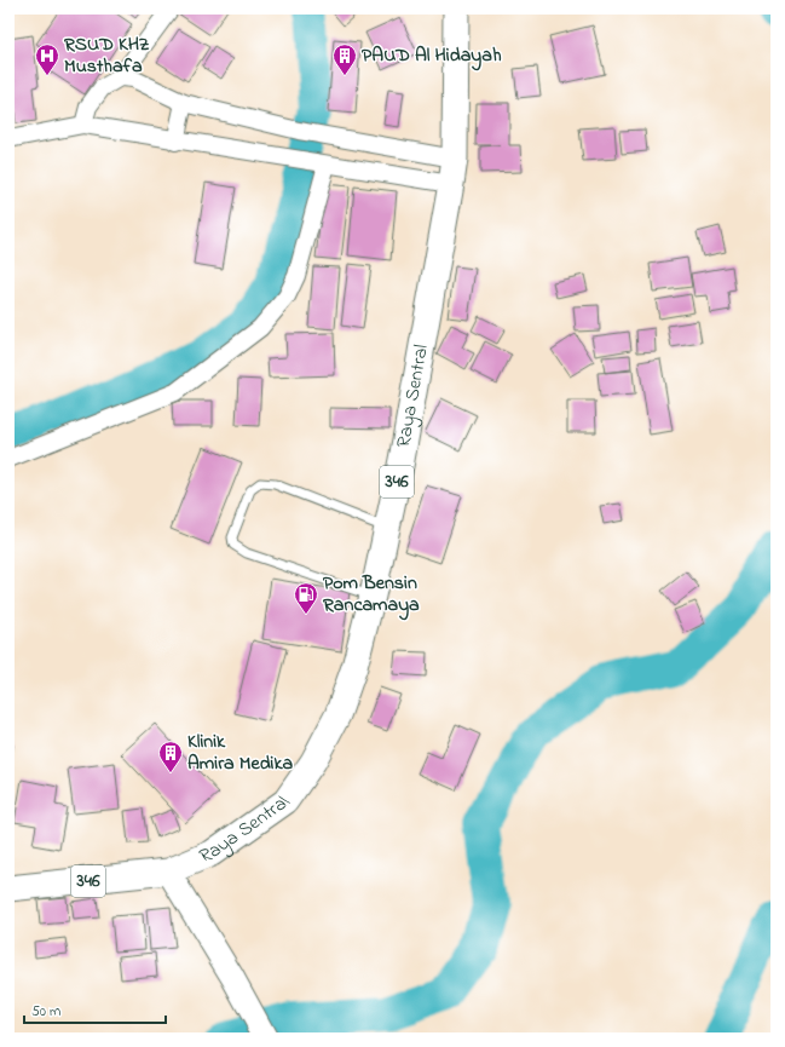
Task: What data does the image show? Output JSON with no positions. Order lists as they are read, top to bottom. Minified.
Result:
{"streets":{"main road":["Raya Sentral","346"]},"crossings":[["Raya Sentral","346"]],"places":{"hospital":["RSUD KHZ Musthafa"],"building":["PAUD Al Hidayah","Klinik Amira Medika"],"fuel station":["Pom Bensin Rancamaya"]},"scale_bar":"50 m"}
